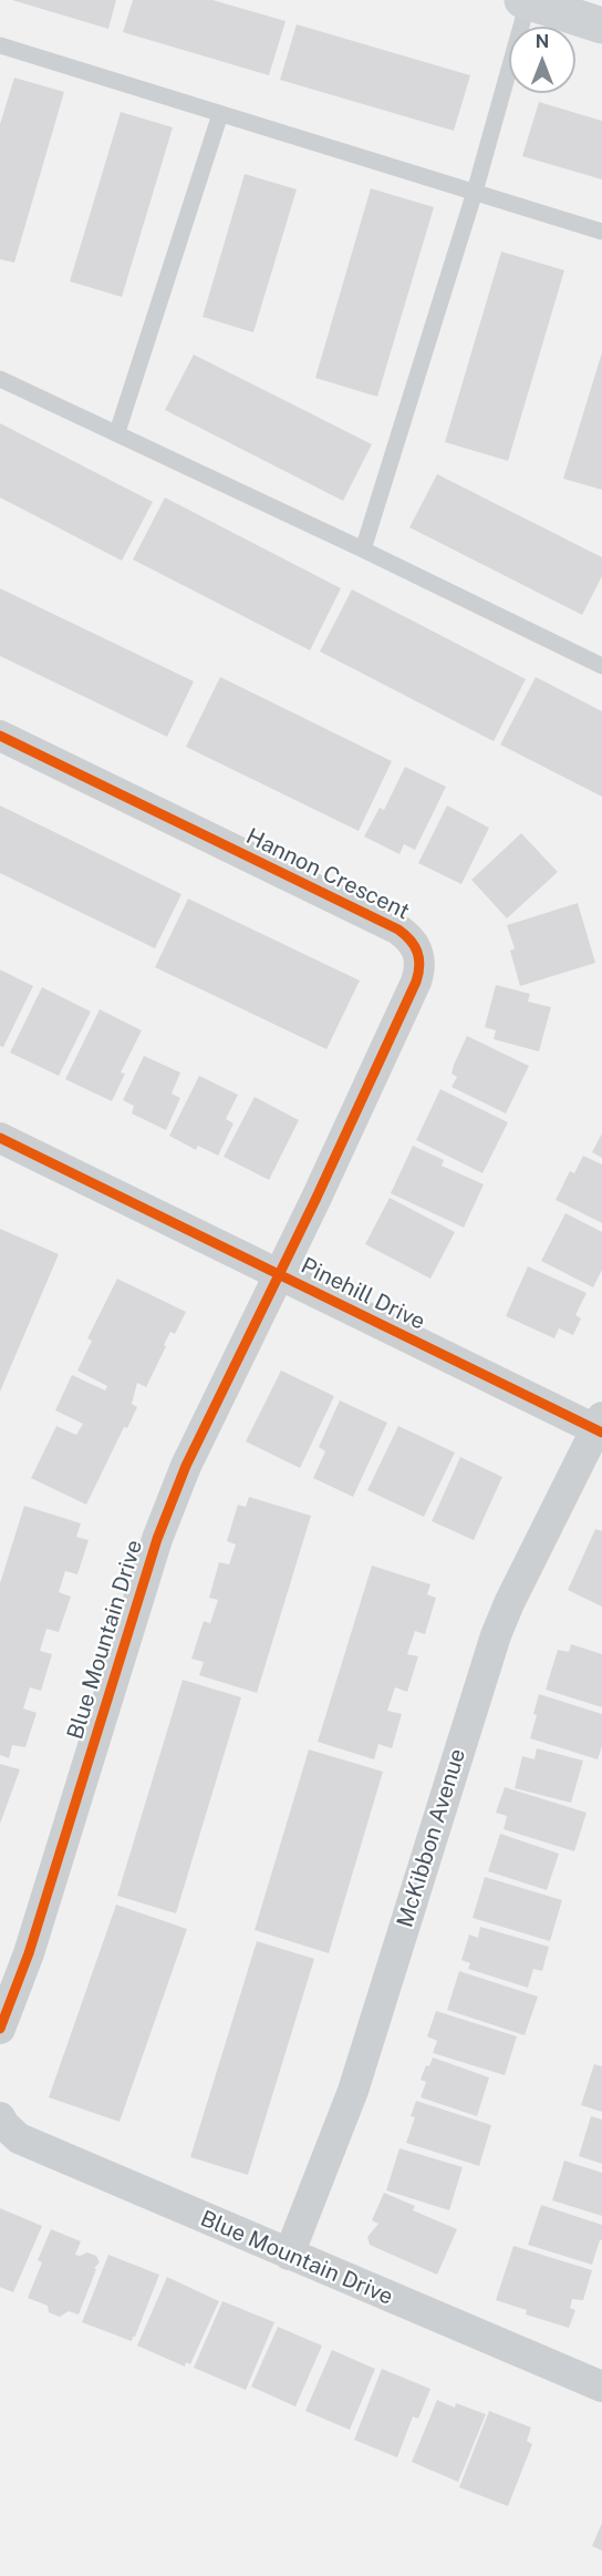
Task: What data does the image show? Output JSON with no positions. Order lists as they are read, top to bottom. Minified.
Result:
{"streets":{"street":["Hannon Crescent","Pinehill Drive","Blue Mountain Drive","McKibbon Avenue"]},"crossings":[["Hannon Crescent","Pinehill Drive"],["Hannon Crescent","Blue Mountain Drive"],["Pinehill Drive","Blue Mountain Drive"],["Pinehill Drive","McKibbon Avenue"],["Blue Mountain Drive","McKibbon Avenue"]],"north":"top"}
